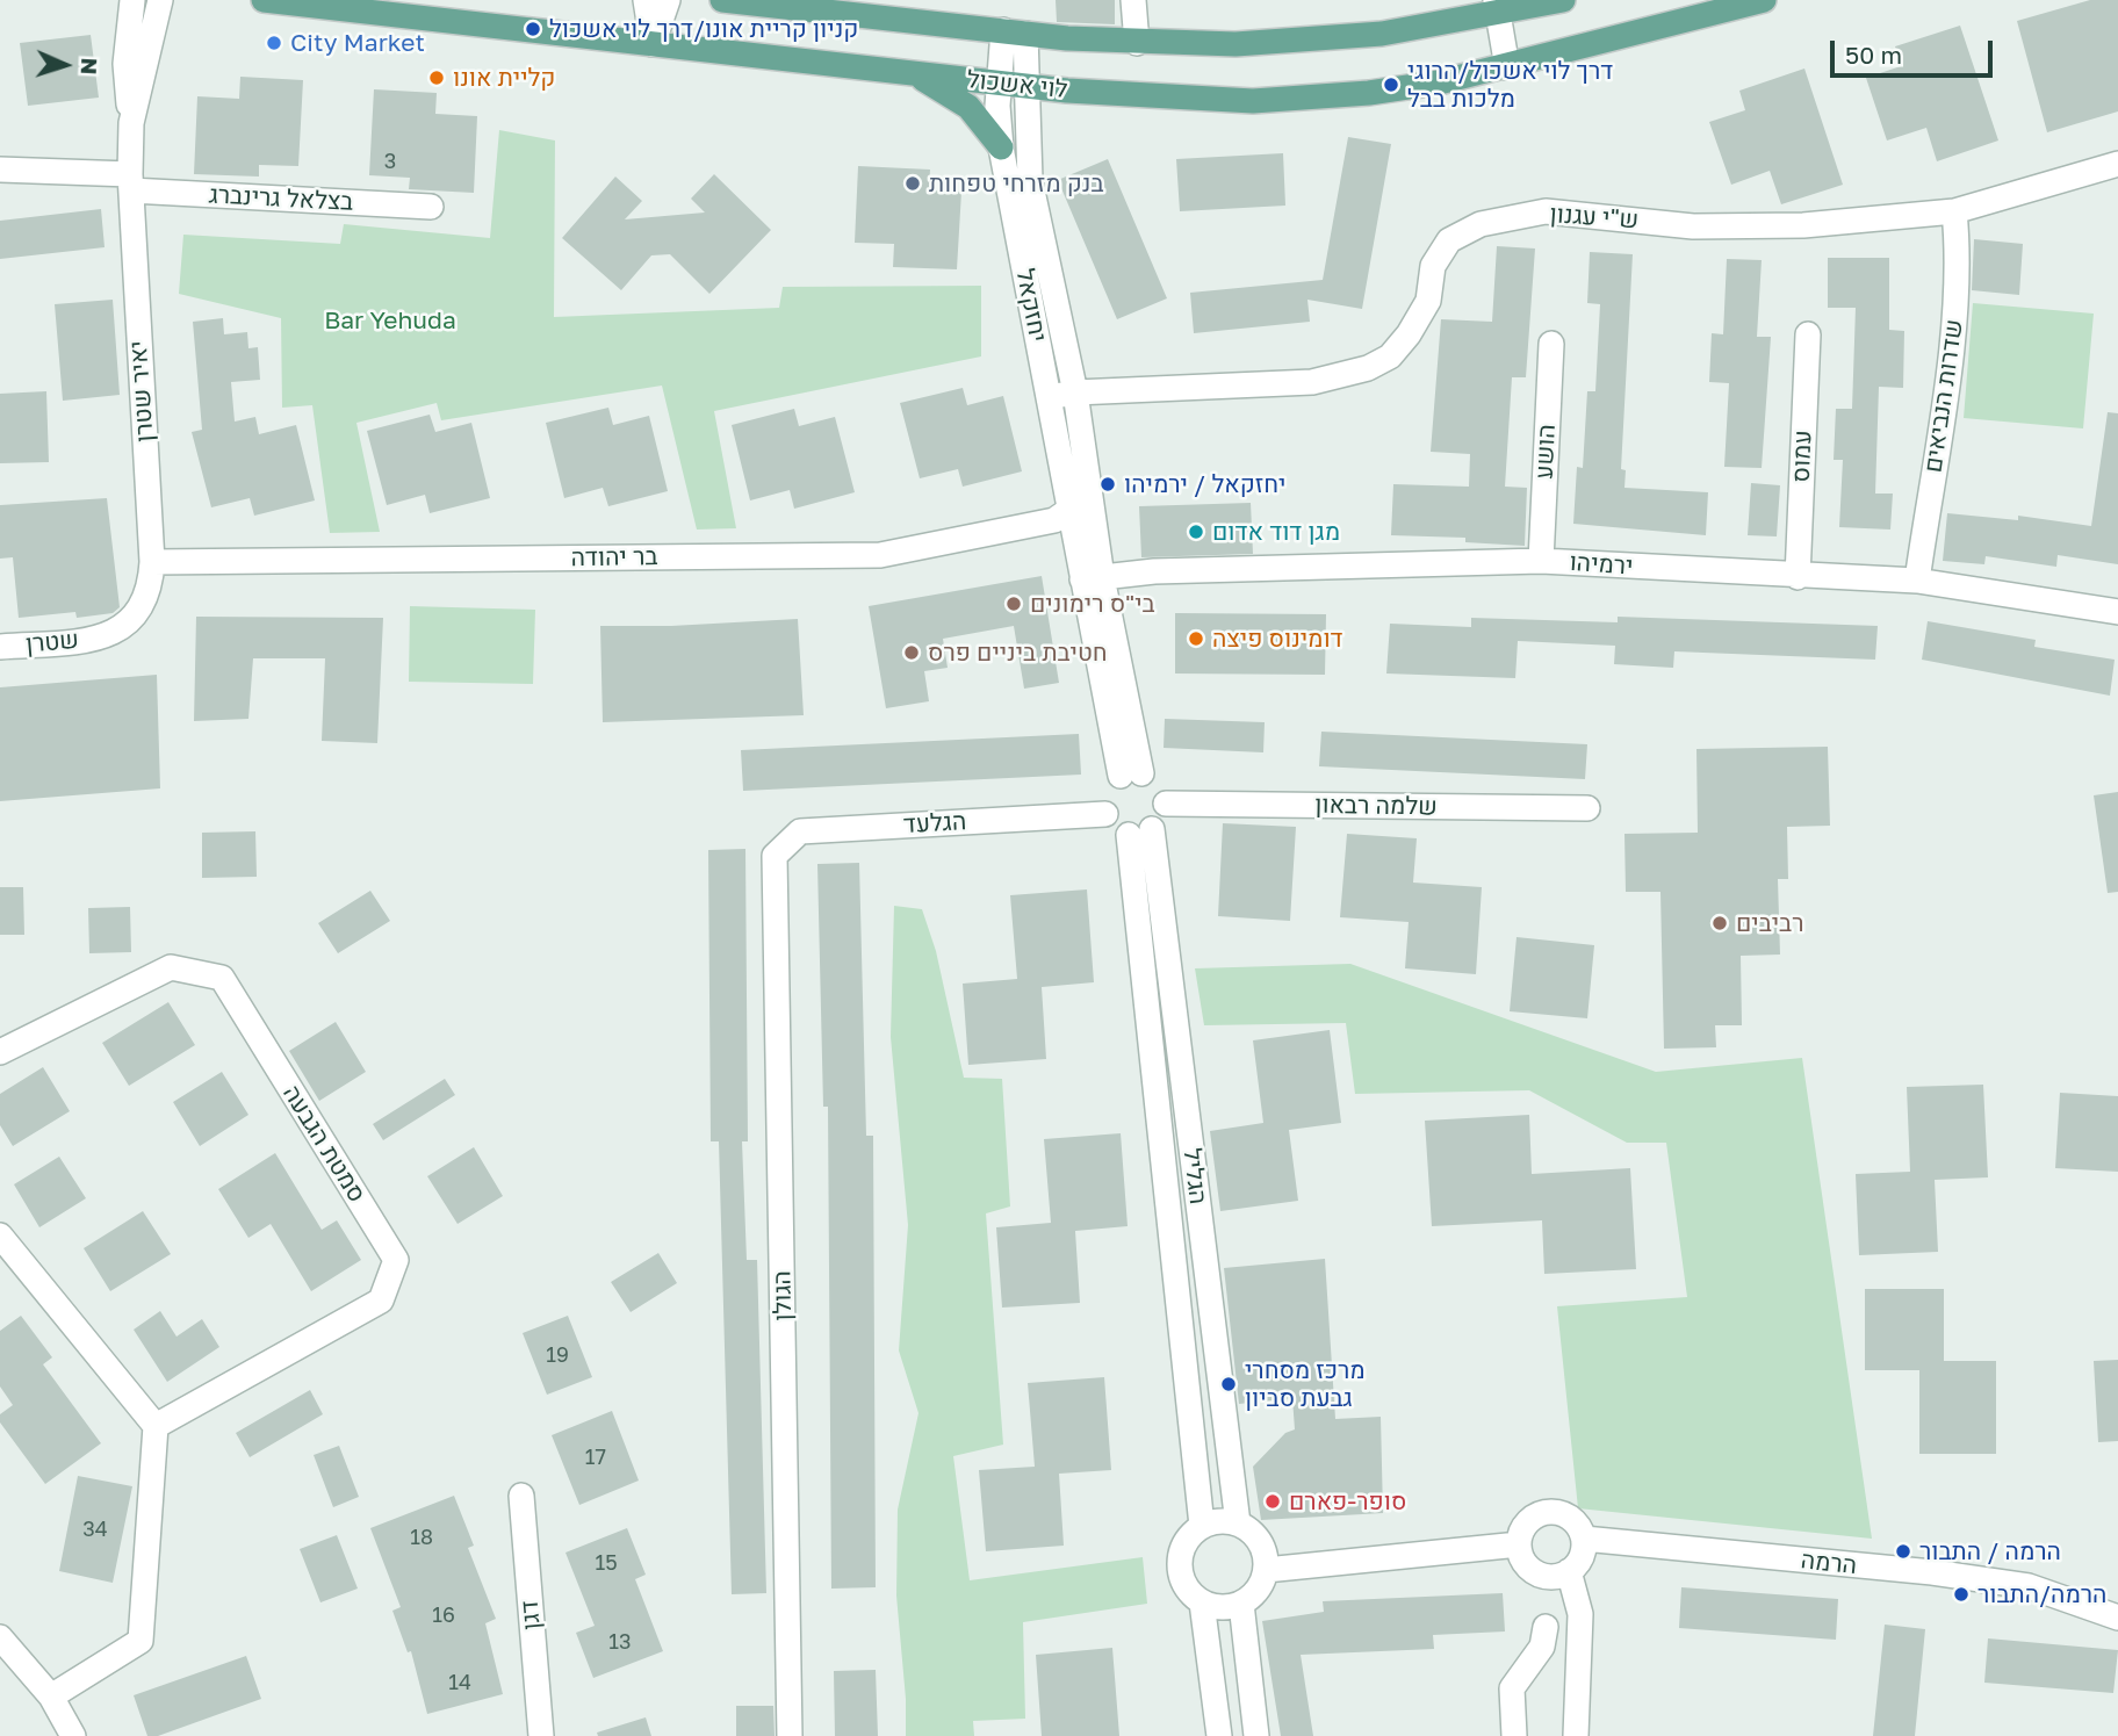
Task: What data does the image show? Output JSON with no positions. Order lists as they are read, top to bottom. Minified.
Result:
{"streets":{"main road":["לוי אשכול"],"street":["בצלאל גרינברג","ש\"י עגנון","יחזקאל","יאיר שטרן","שדרות הנביאים","הושע","עמוס","בר יהודה","ירמיהו","שטרן","שלמה רבאון","הגלעד","סמטת הגבעה","הגליל","הגולן","הרמה","דגן"]},"crossings":[["לוי אשכול","יחזקאל"],["בצלאל גרינברג","יאיר שטרן"],["ש\"י עגנון","יחזקאל"],["ש\"י עגנון","שדרות הנביאים"],["יחזקאל","בר יהודה"],["יחזקאל","ירמיהו"],["יאיר שטרן","בר יהודה"],["יאיר שטרן","שטרן"],["שדרות הנביאים","ירמיהו"],["הושע","ירמיהו"],["עמוס","ירמיהו"],["שלמה רבאון","הגלעד"],["שלמה רבאון","הגליל"],["הגלעד","הגליל"],["הגלעד","הגולן"]],"parks":["Bar Yehuda"],"places":["קניון קריית אונו/דרך לוי אשכול","City Market","קליית אונו","דרך לוי אשכול/הרוגי מלכות בבל","בנק מזרחי טפחות","יחזקאל / ירמיהו","מגן דוד אדום","בי\"ס רימונים","דומינוס פיצה","חטיבת ביניים פרס","רביבים","מרכז מסחרי גבעת סביון","סופר-פארם","הרמה / התבור","הרמה/התבור"],"house_numbers":["3","19","17","34","18","15","16","13","14"],"scale_bar":"50 m","north":"right"}
